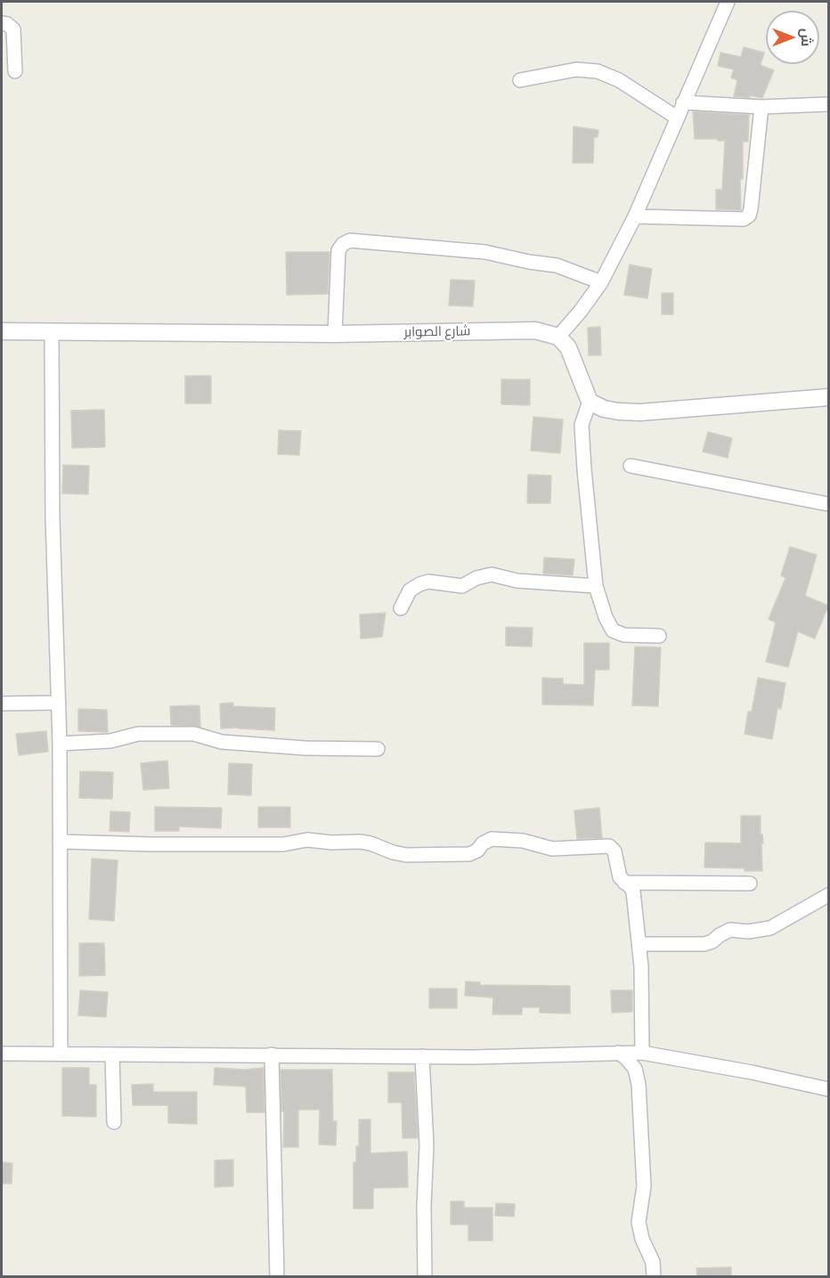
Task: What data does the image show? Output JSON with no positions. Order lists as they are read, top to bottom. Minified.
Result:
{"streets":{"street":["شارع الصوابر"]},"north":"right"}
